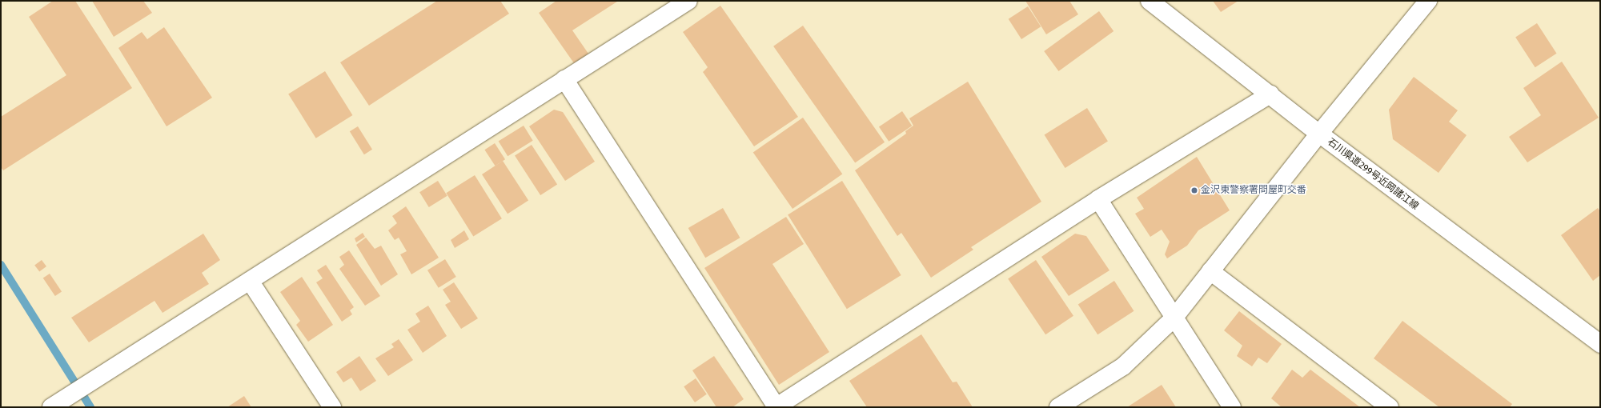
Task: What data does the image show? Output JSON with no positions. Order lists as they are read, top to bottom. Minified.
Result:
{"streets":{"street":["石川県道299号近岡諸江線"]},"places":["金沢東警察署問屋町交番"]}
